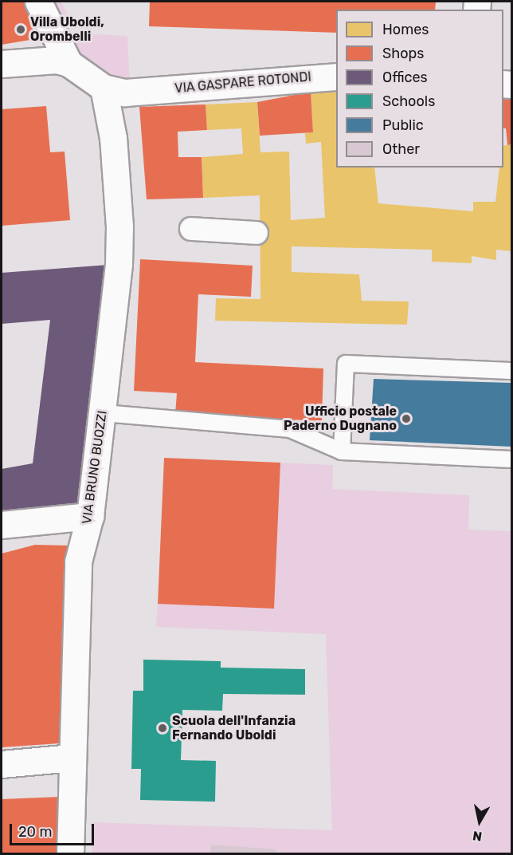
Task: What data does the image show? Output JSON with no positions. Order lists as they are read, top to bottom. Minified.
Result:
{"streets":{"street":["VIA GASPARE ROTONDI","VIA BRUNO BUOZZI"]},"crossings":[["VIA GASPARE ROTONDI","VIA BRUNO BUOZZI"]],"places":["Villa Uboldi, Orombelli","Ufficio postale Paderno Dugnano","Scuola dell'Infanzia Fernando Uboldi"],"legend":["Homes","Shops","Offices","Schools","Public","Other"],"scale_bar":"20 m","north":"bottom"}
